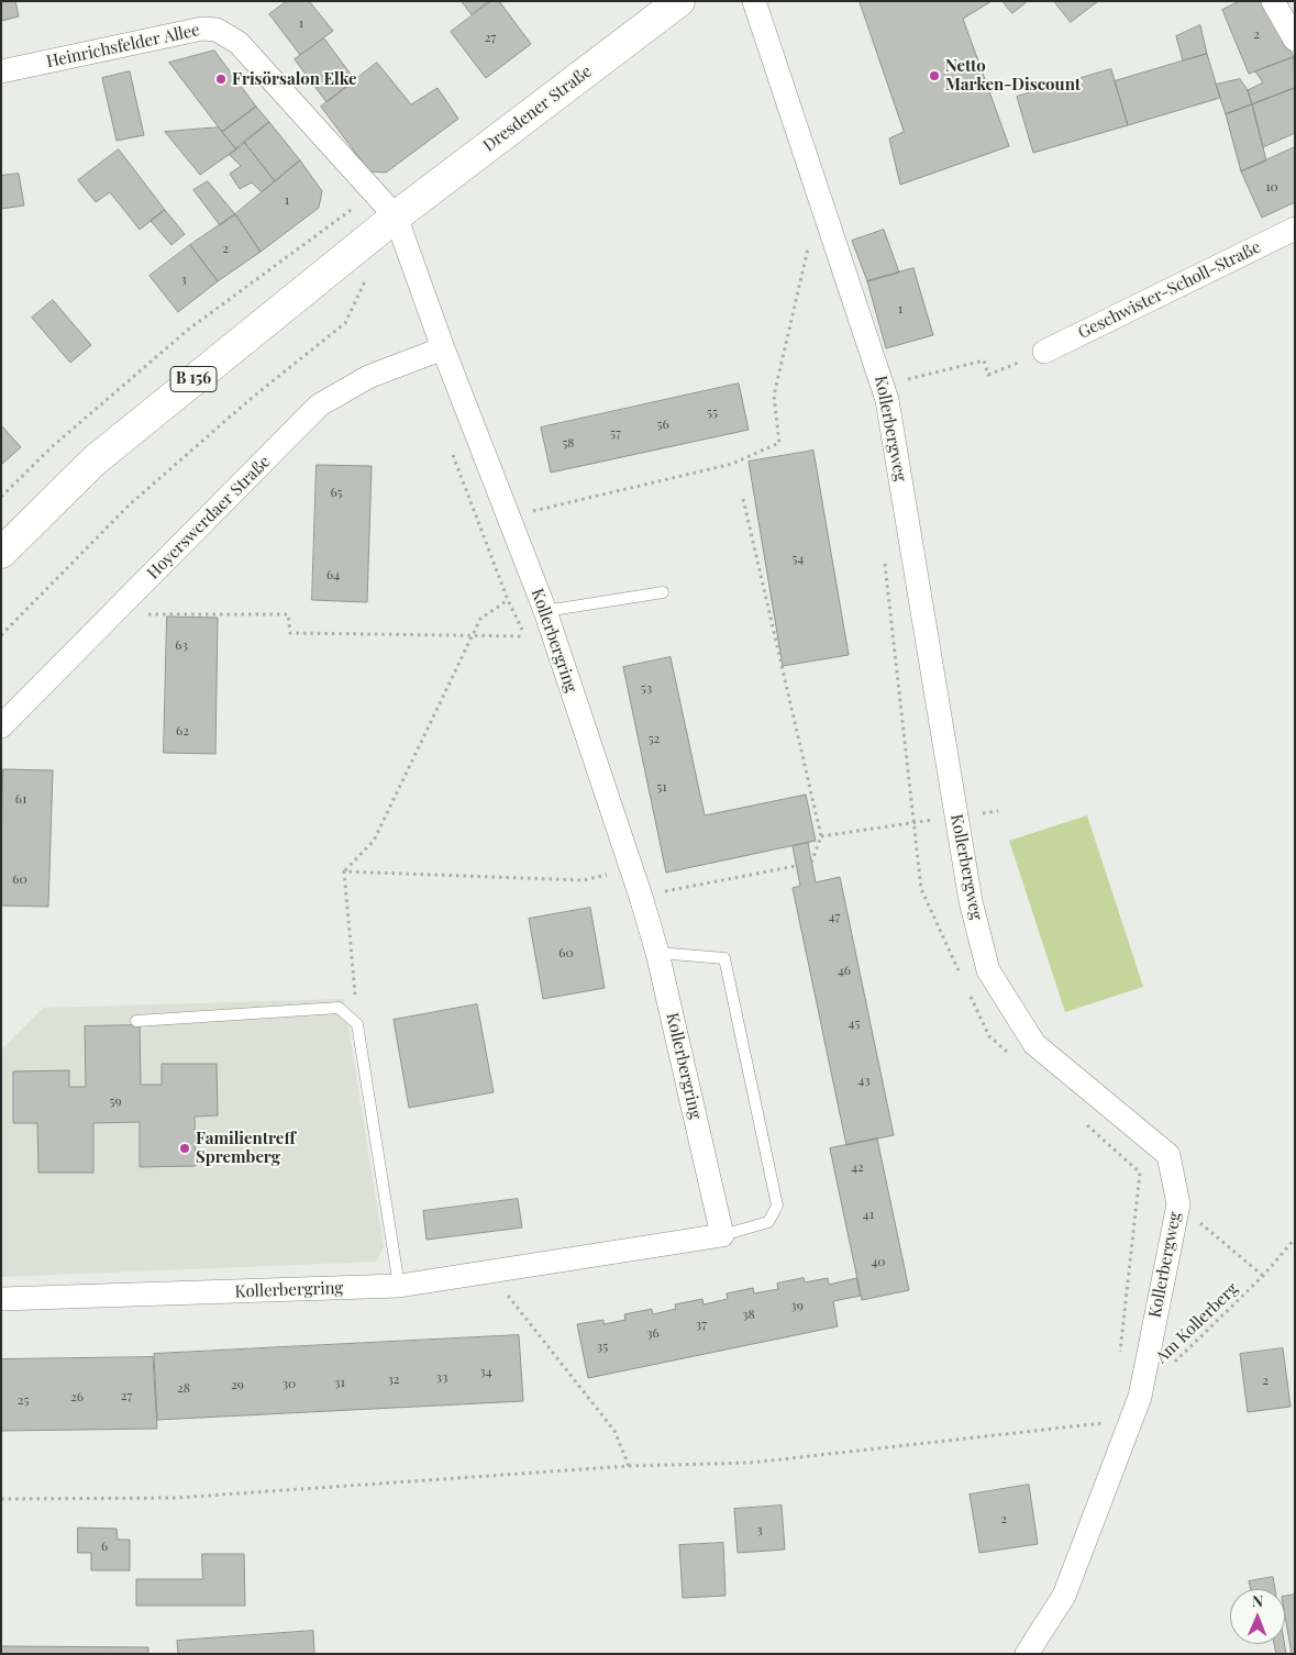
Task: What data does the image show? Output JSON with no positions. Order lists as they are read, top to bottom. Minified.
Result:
{"streets":{"main road":["Dresdener Straße","B 156"],"street":["Heinrichsfelder Allee","Geschwister-Scholl-Straße","Kollerbergweg","Hoyerswerdaer Straße","Kollerbergring"],"path":["Am Kollerberg"]},"crossings":[["Heinrichsfelder Allee","Dresdener Straße"],["Heinrichsfelder Allee","B 156"],["Heinrichsfelder Allee","Kollerbergring"],["Dresdener Straße","B 156"],["Dresdener Straße","Kollerbergring"],["B 156","Kollerbergring"],["Kollerbergweg","Am Kollerberg"],["Hoyerswerdaer Straße","Kollerbergring"]],"places":["Netto Marken-Discount","Frisörsalon Elke","Familientreff Spremberg"],"house_numbers":["1","2","27","10","1","2","3","1","55","56","57","58","65","54","64","63","53","62","52","51","61","60","47","60","46","45","43","59","42","41","40","39","38","37","36","35","34","33","32","2","31","30","29","28","27","26","25","2","3","6"],"north":"top"}
